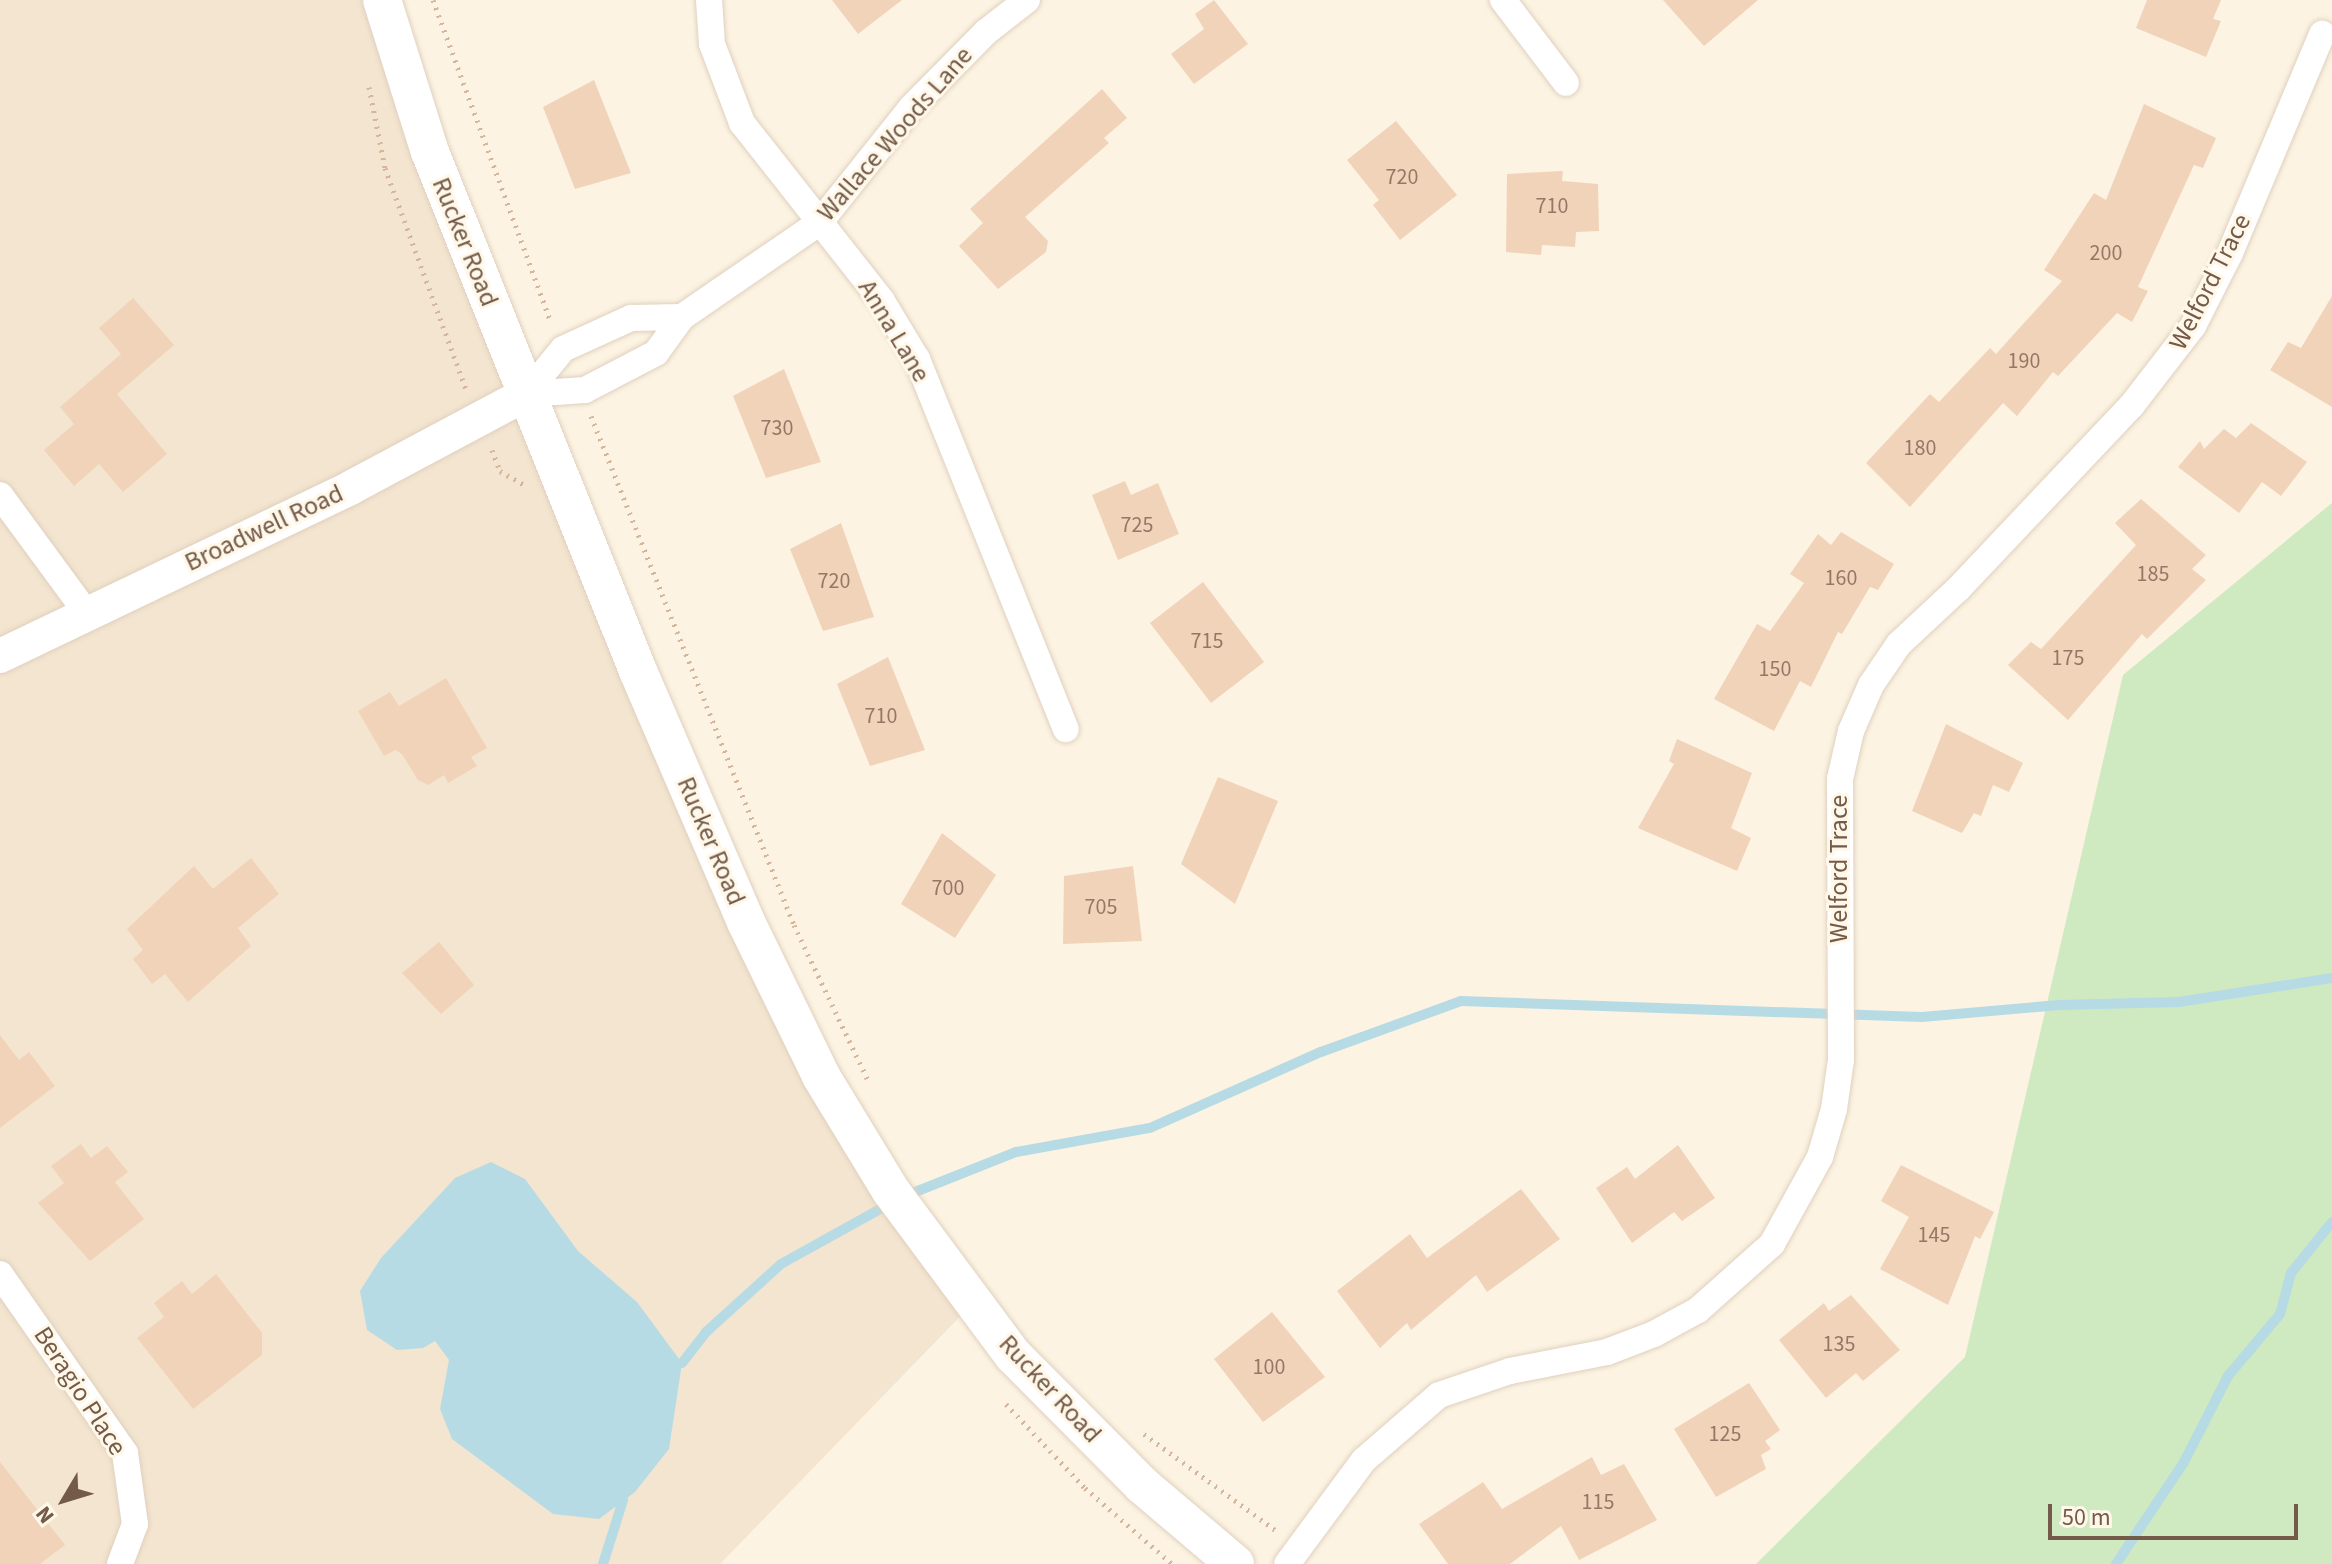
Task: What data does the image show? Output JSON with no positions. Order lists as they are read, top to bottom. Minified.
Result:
{"streets":{"main road":["Rucker Road"],"street":["Wallace Woods Lane","Welford Trace","Anna Lane","Broadwell Road","Beragio Place"]},"crossings":[["Wallace Woods Lane","Rucker Road"],["Wallace Woods Lane","Anna Lane"],["Wallace Woods Lane","Broadwell Road"],["Rucker Road","Broadwell Road"]],"house_numbers":["720","710","200","190","730","180","725","185","160","720","715","175","150","710","700","705","145","135","100","125","115"],"scale_bar":"50 m","north":"bottom left"}
